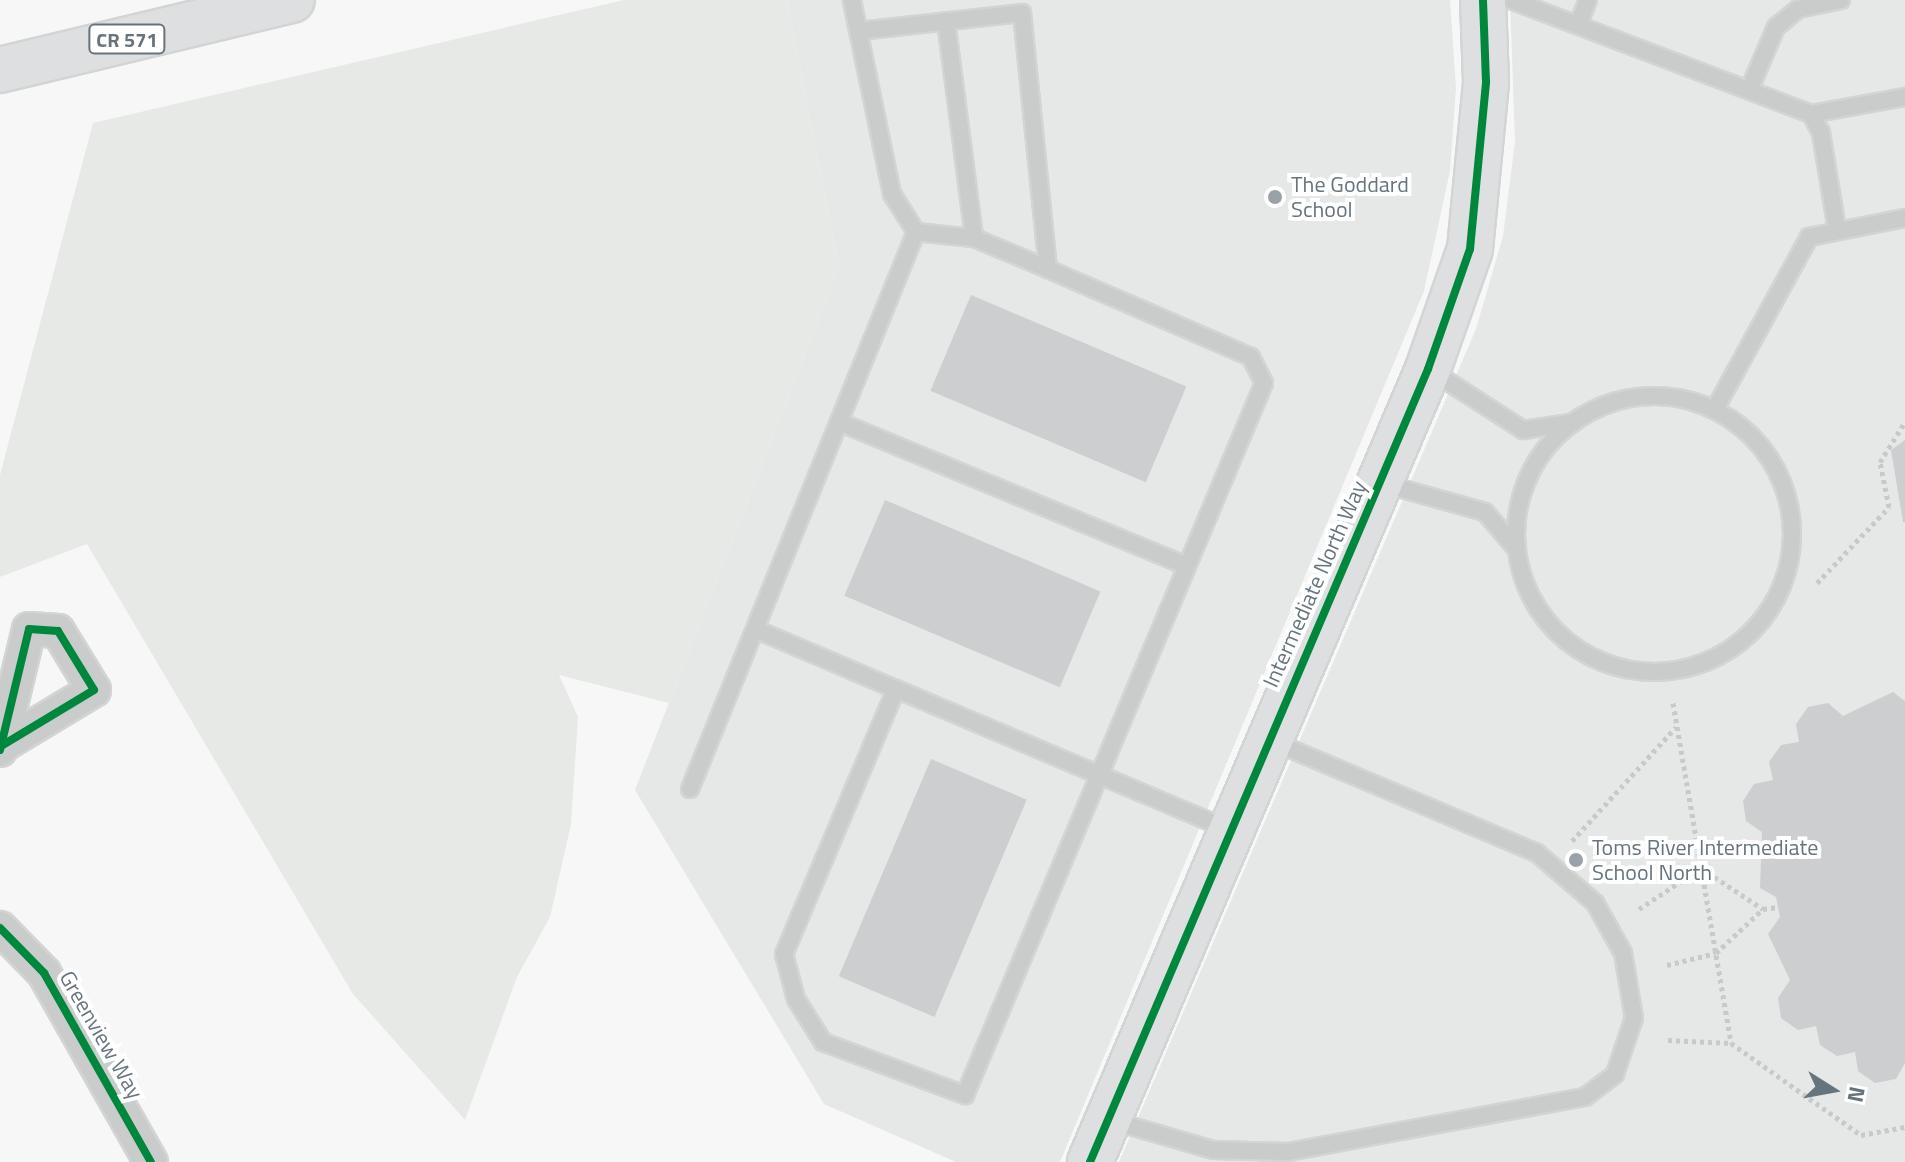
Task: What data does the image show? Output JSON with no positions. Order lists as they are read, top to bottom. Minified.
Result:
{"streets":{"street":["CR 571","Intermediate North Way","Greenview Way"]},"places":["The Goddard School","Toms River Intermediate School North"],"north":"right"}
